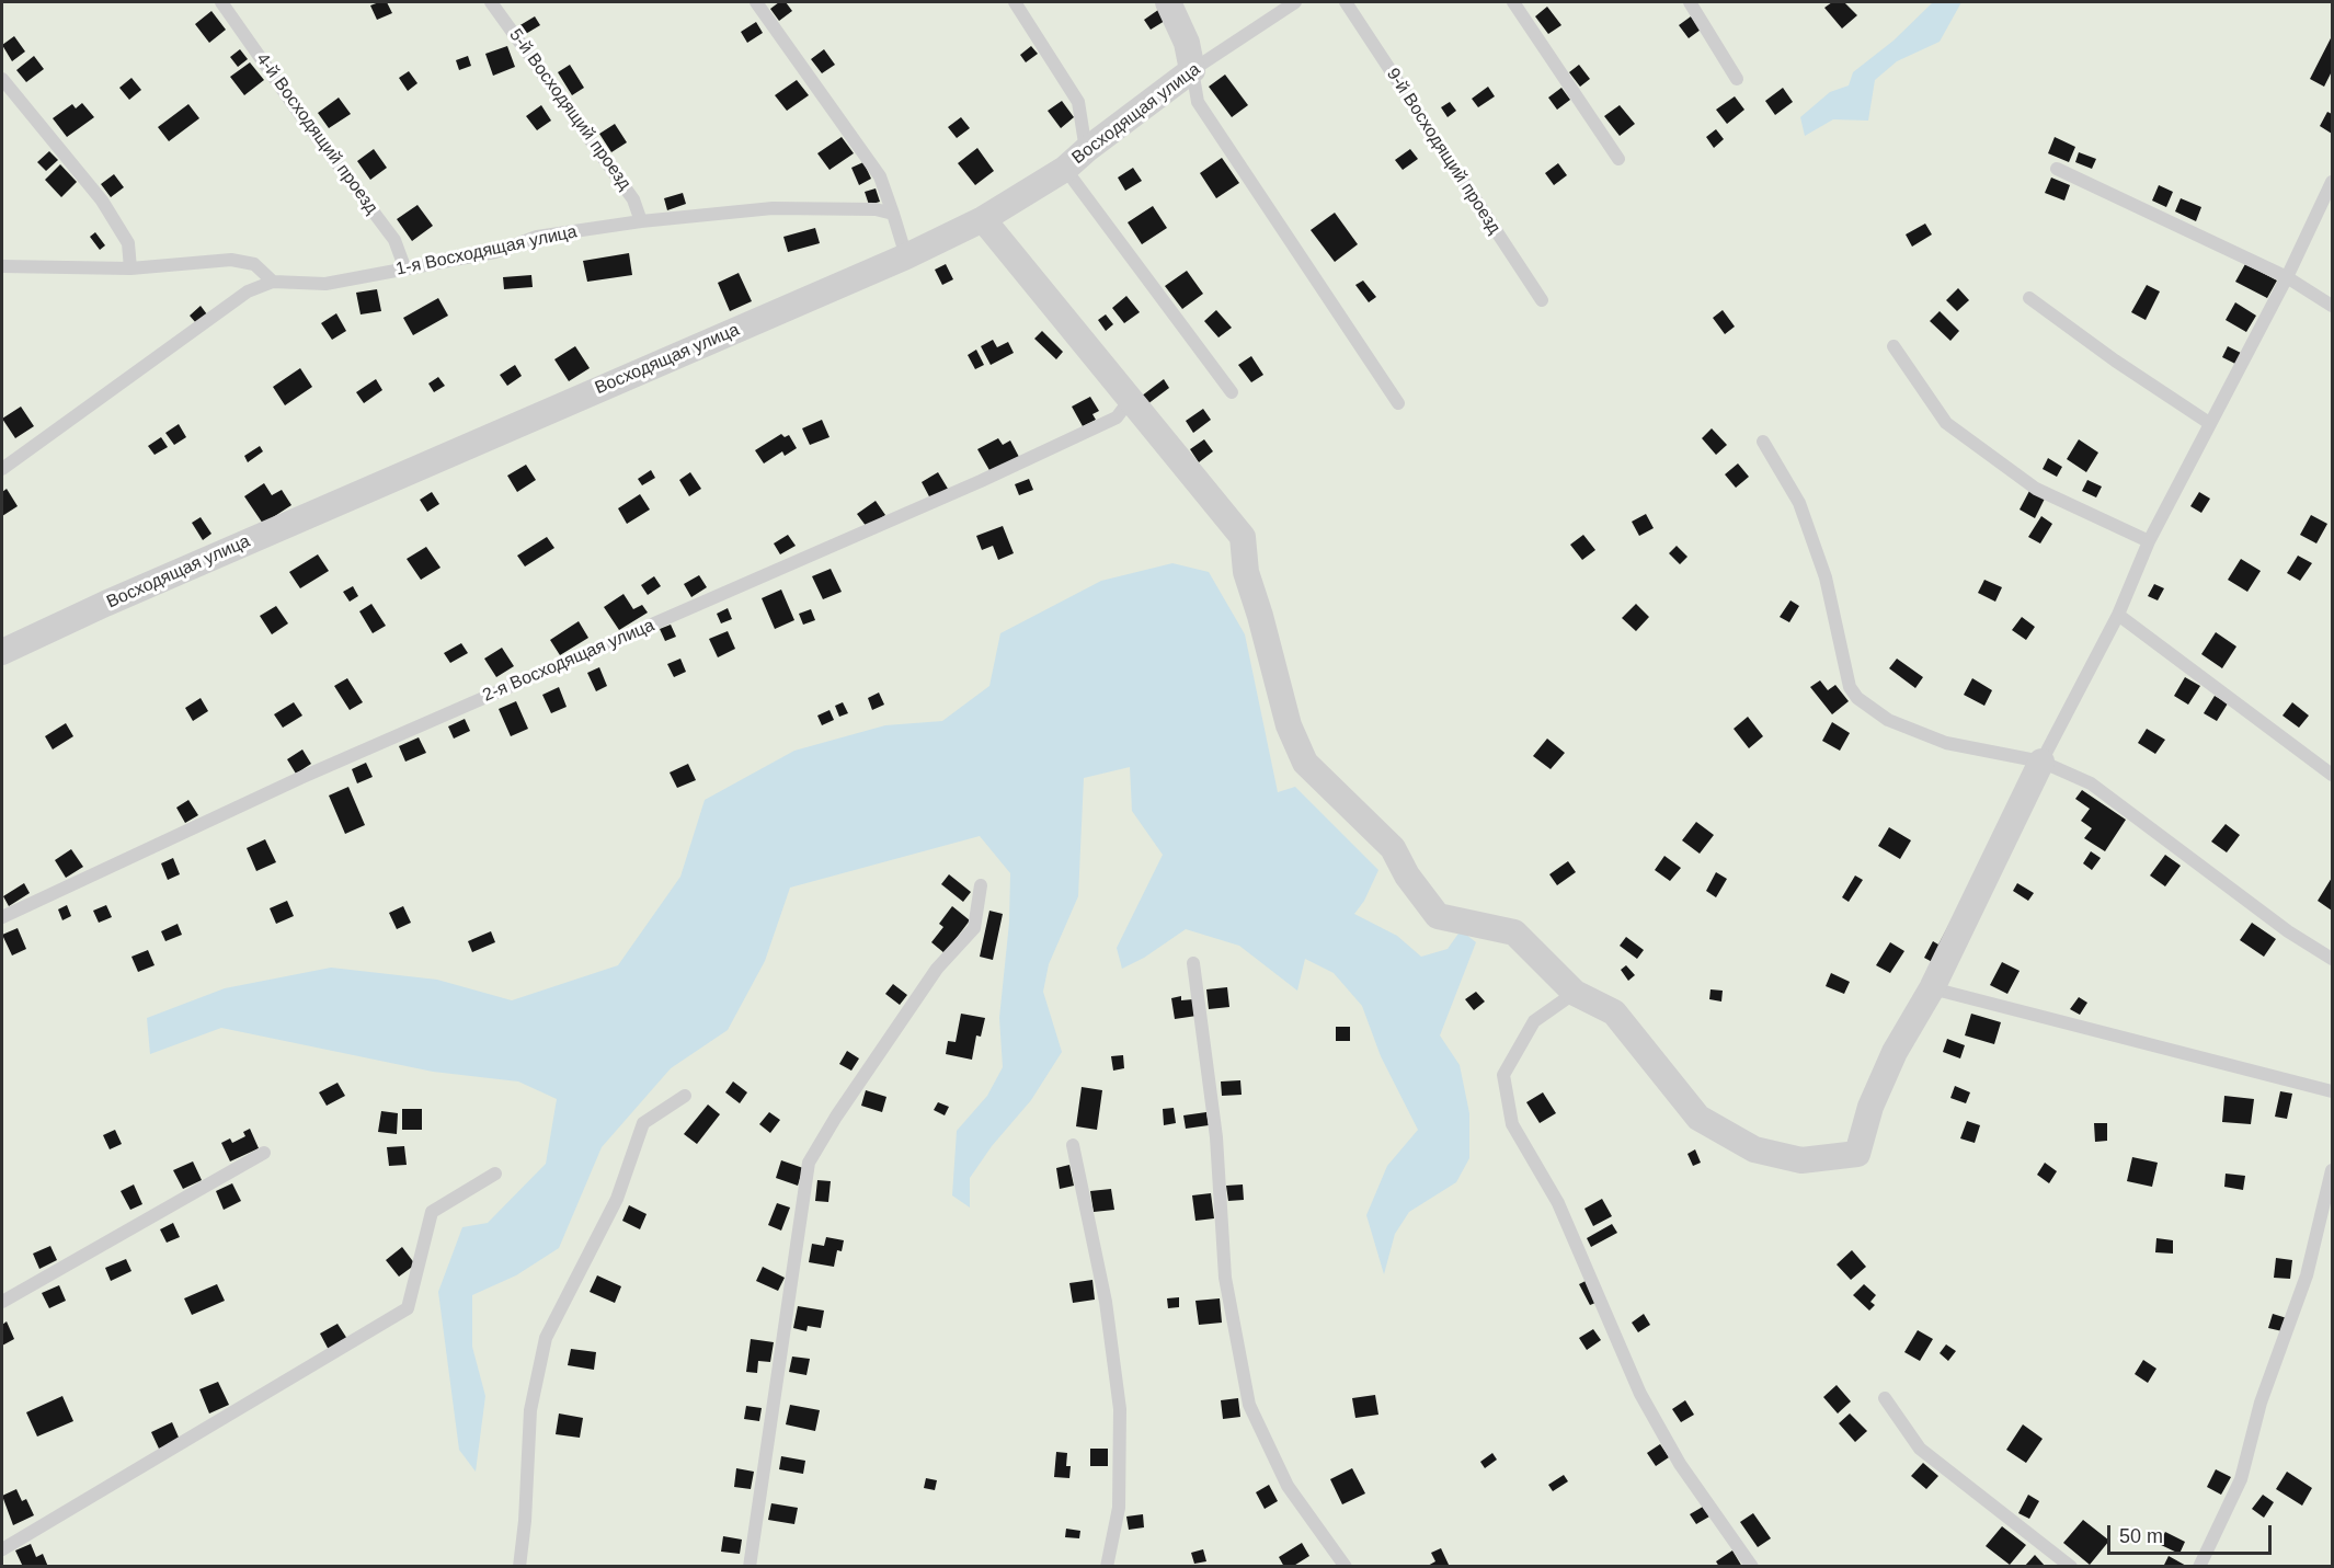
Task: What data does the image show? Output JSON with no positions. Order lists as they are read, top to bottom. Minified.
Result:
{"streets":{"street":["Восходящая улица"],"lane":["5-й Восходящий проезд","4-й Восходящий проезд","9-й Восходящий проезд","1-я Восходящая улица","2-я Восходящая улица"]},"crossings":[["5-й Восходящий проезд","1-я Восходящая улица"],["4-й Восходящий проезд","1-я Восходящая улица"]],"scale_bar":"50 m"}
